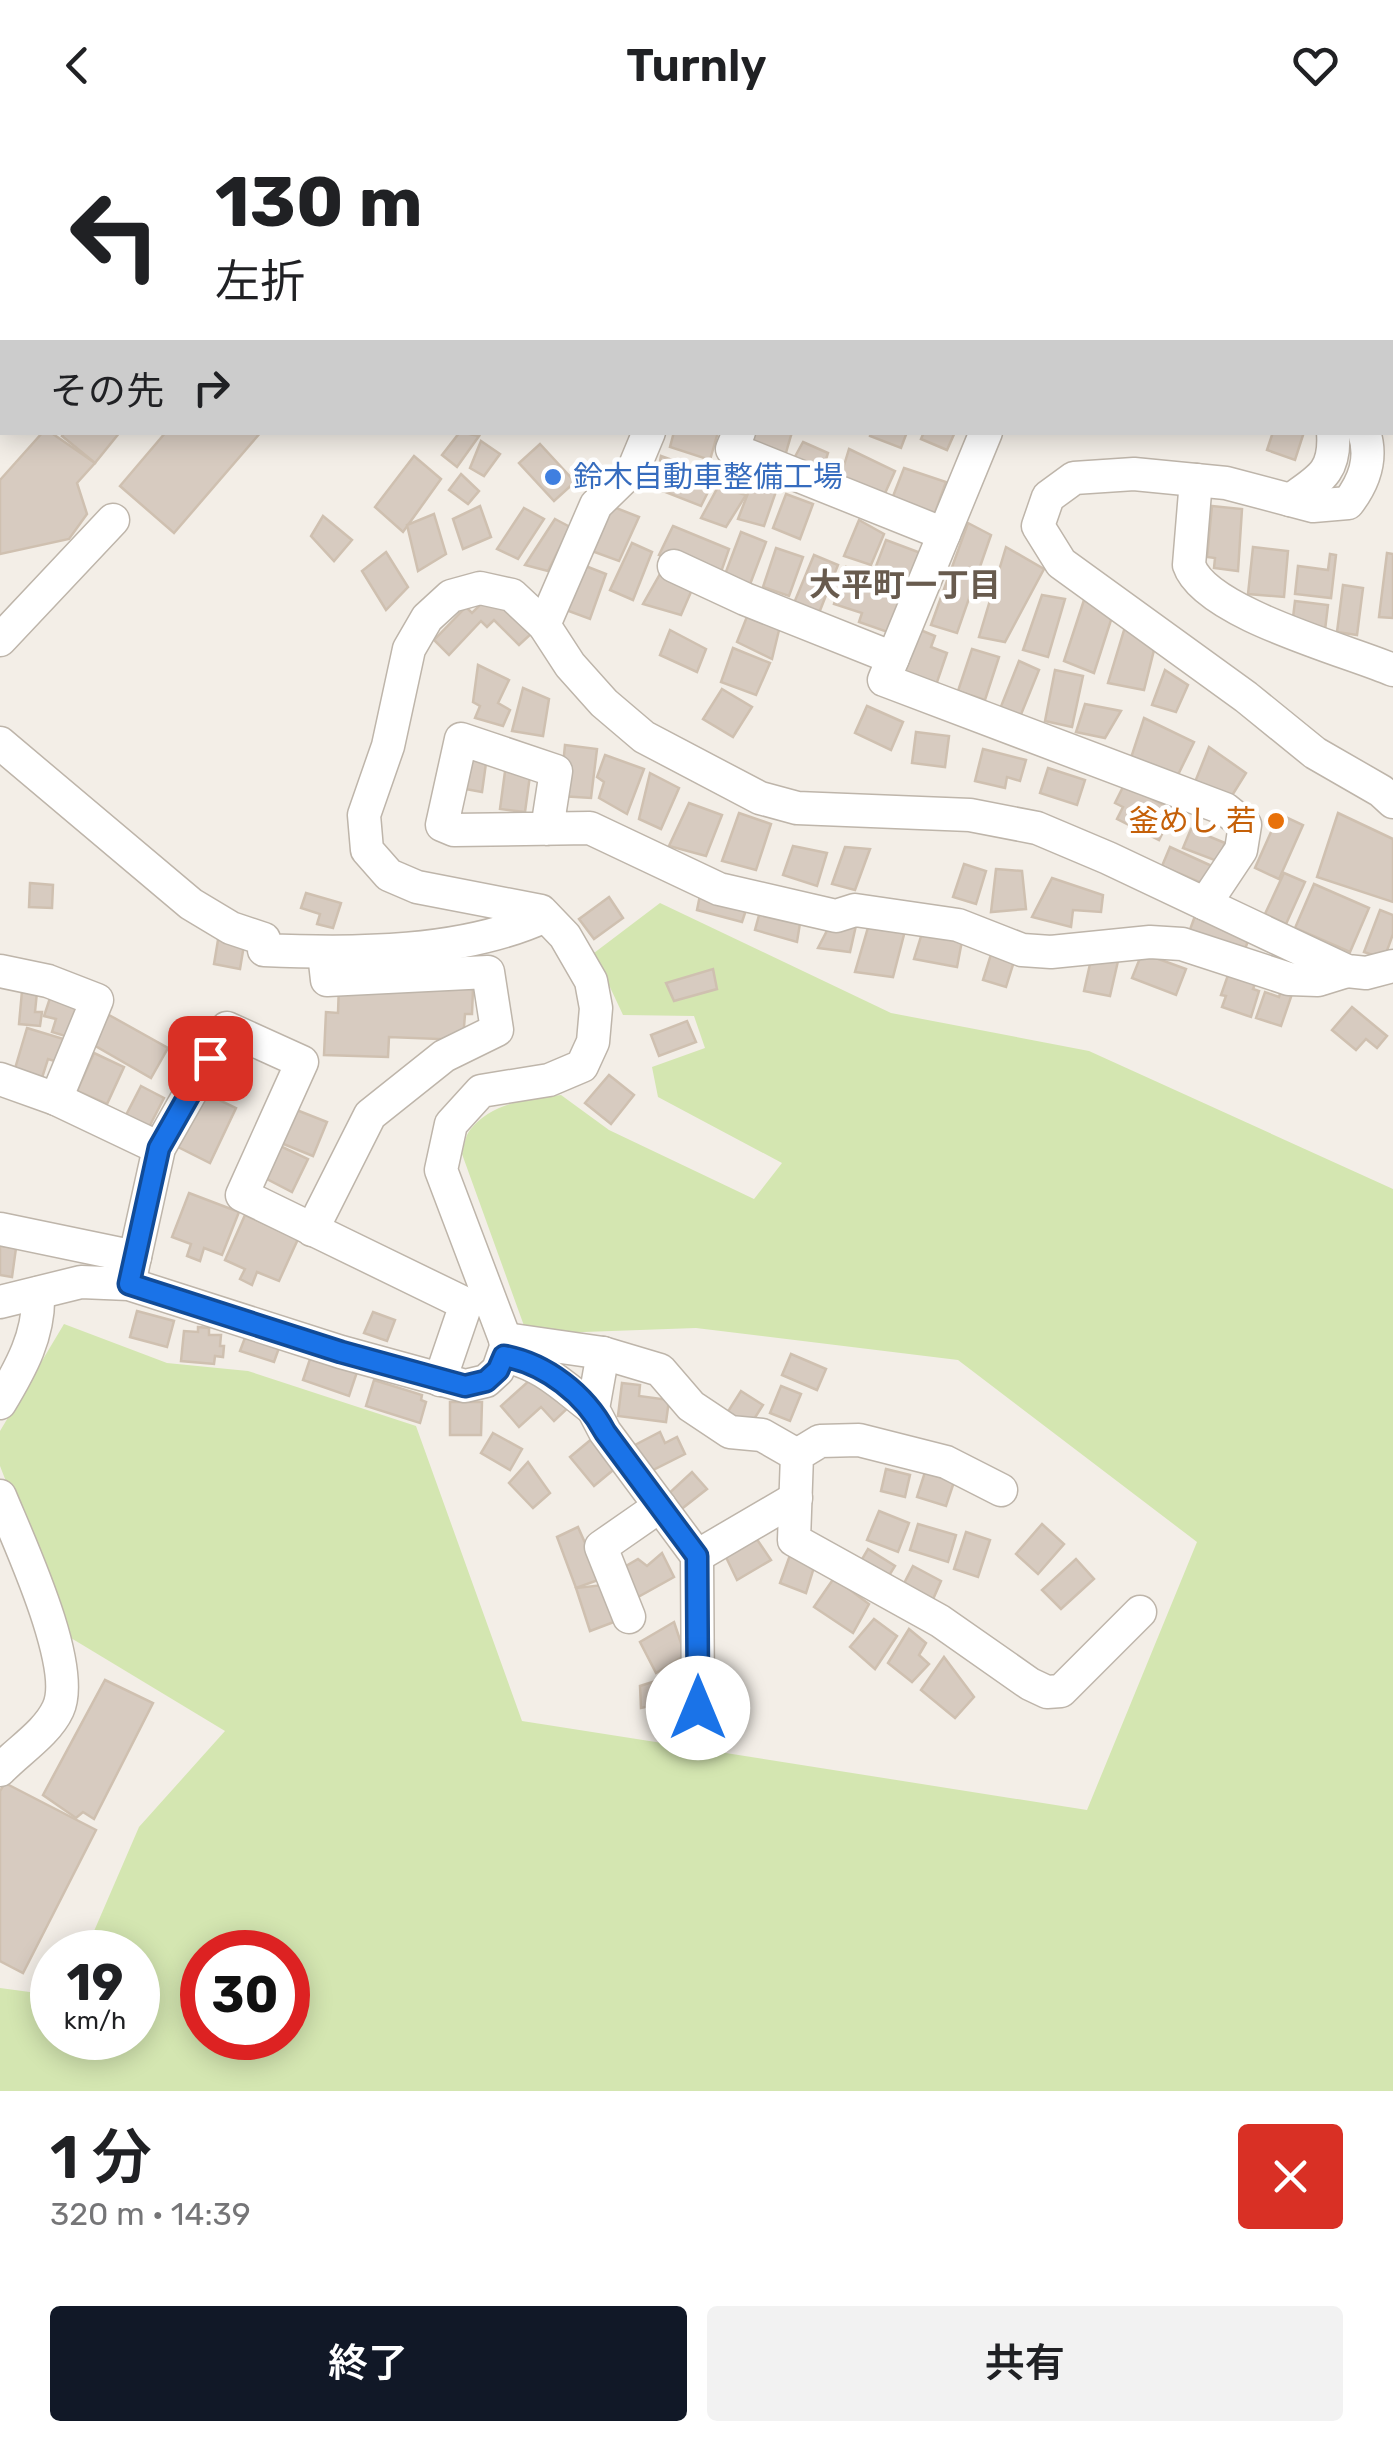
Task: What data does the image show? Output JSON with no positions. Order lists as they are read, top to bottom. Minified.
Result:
{"districts":["大平町一丁目"],"places":["鈴木自動車整備工場","釜めし 若"],"page":{"header":"Turnly","turn":["130 m","左折"],"then":"その先","speed":"19 km/h","limit":"30","heading":["1 分","320 m · 14:39"],"buttons":["終了","共有"]}}
